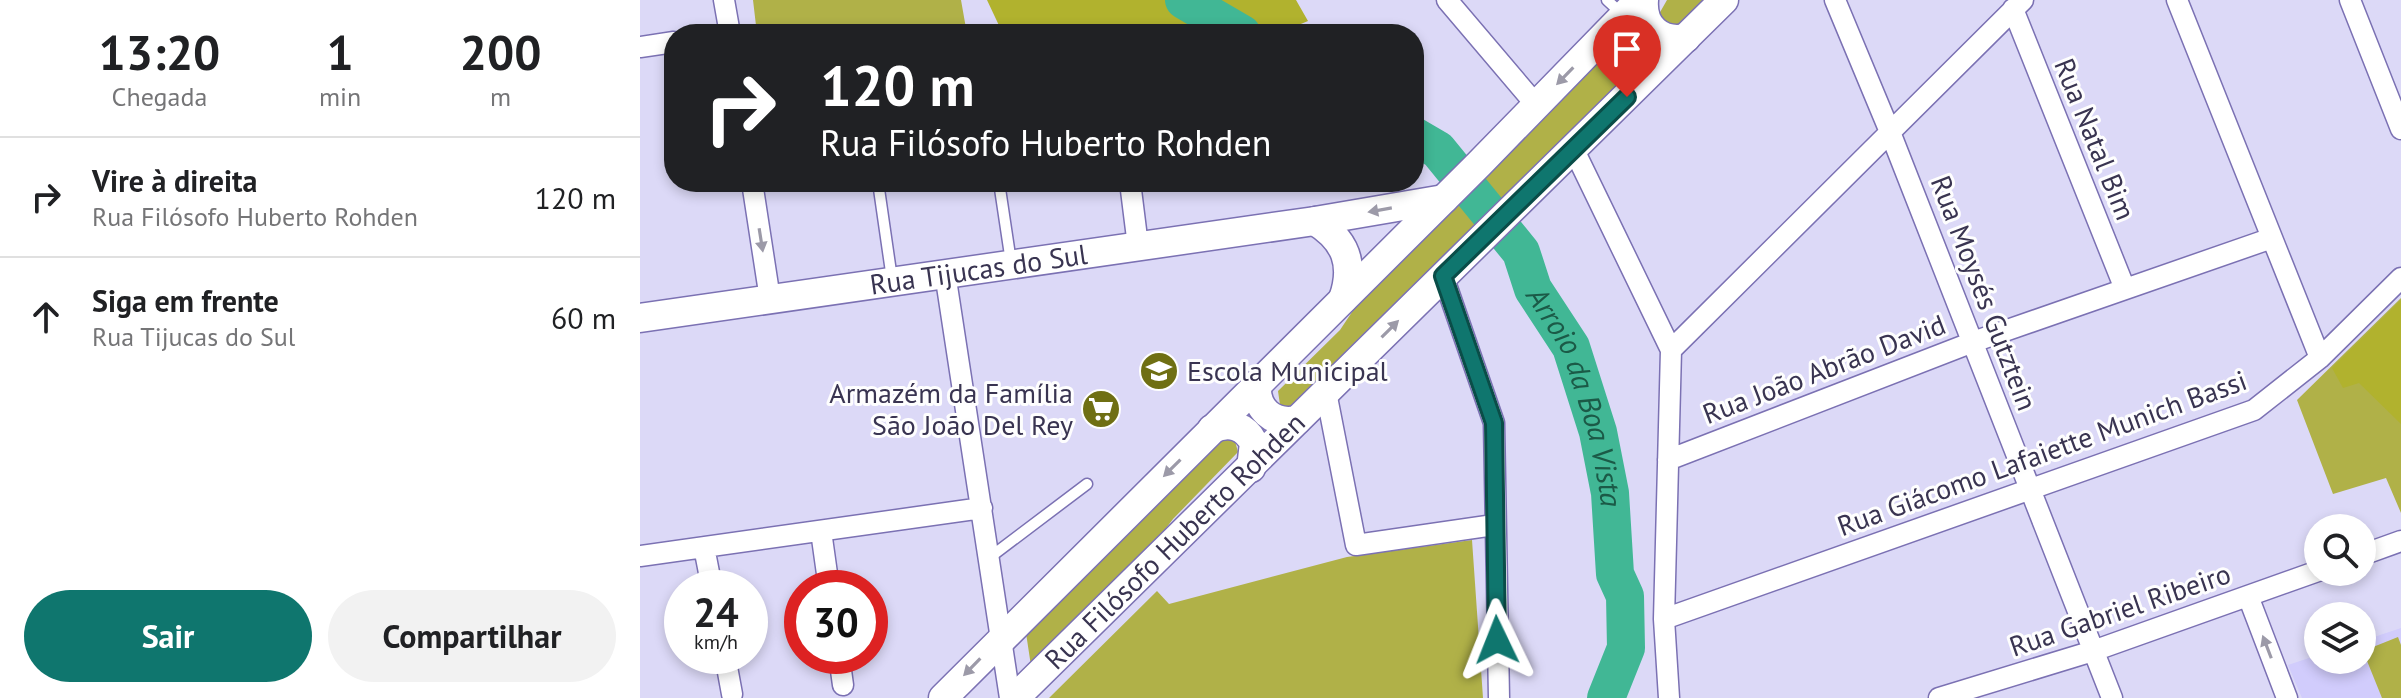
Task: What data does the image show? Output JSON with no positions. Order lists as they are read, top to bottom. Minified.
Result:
{"streets":{"main road":["Rua Tijucas do Sul","Rua Filósofo Huberto Rohden"],"street":["Rua Natal Bim","Rua Moysés Gutztein","Rua João Abrão David","Rua Giácomo Lafaiette Munich Bassi","Rua Gabriel Ribeiro"]},"crossings":[["Rua Natal Bim","Rua João Abrão David"],["Rua Tijucas do Sul","Rua Filósofo Huberto Rohden"],["Rua Moysés Gutztein","Rua João Abrão David"],["Rua Moysés Gutztein","Rua Giácomo Lafaiette Munich Bassi"],["Rua Moysés Gutztein","Rua Gabriel Ribeiro"]],"water":["Arroio da Boa Vista"],"places":{"school or university":["Escola Municipal"],"supermarket":["Armazém da Família São João Del Rey"]},"page":{"eta":["13:20","Chegada","1","min","200","m"],"turn":["120 m","Rua Filósofo Huberto Rohden"],"list":[{"name":"Vire à direita","note":"Rua Filósofo Huberto Rohden","value":"120 m"},{"name":"Siga em frente","note":"Rua Tijucas do Sul","value":"60 m"}],"speed":"24 km/h","limit":"30","buttons":["Sair","Compartilhar"]}}
